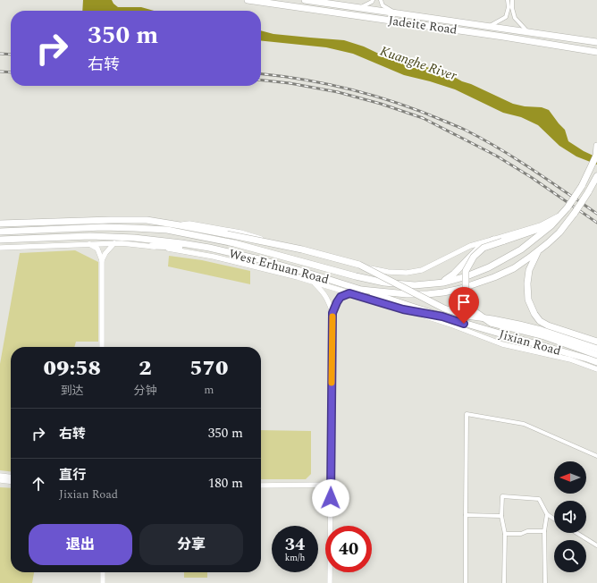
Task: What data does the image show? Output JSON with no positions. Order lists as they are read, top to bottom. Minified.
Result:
{"streets":{"main road":["Jadeite Road","West Erhuan Road","Jixian Road"]},"crossings":[["West Erhuan Road","Jixian Road"]],"water":["Kuanghe River"],"north":"left","page":{"turn":["350 m","右转"],"eta":["09:58","到达","2","分钟","570","m"],"list":[{"name":"右转","value":"350 m"},{"name":"直行","note":"Jixian Road","value":"180 m"}],"buttons":["退出","分享"],"speed":"34 km/h","limit":"40"}}
